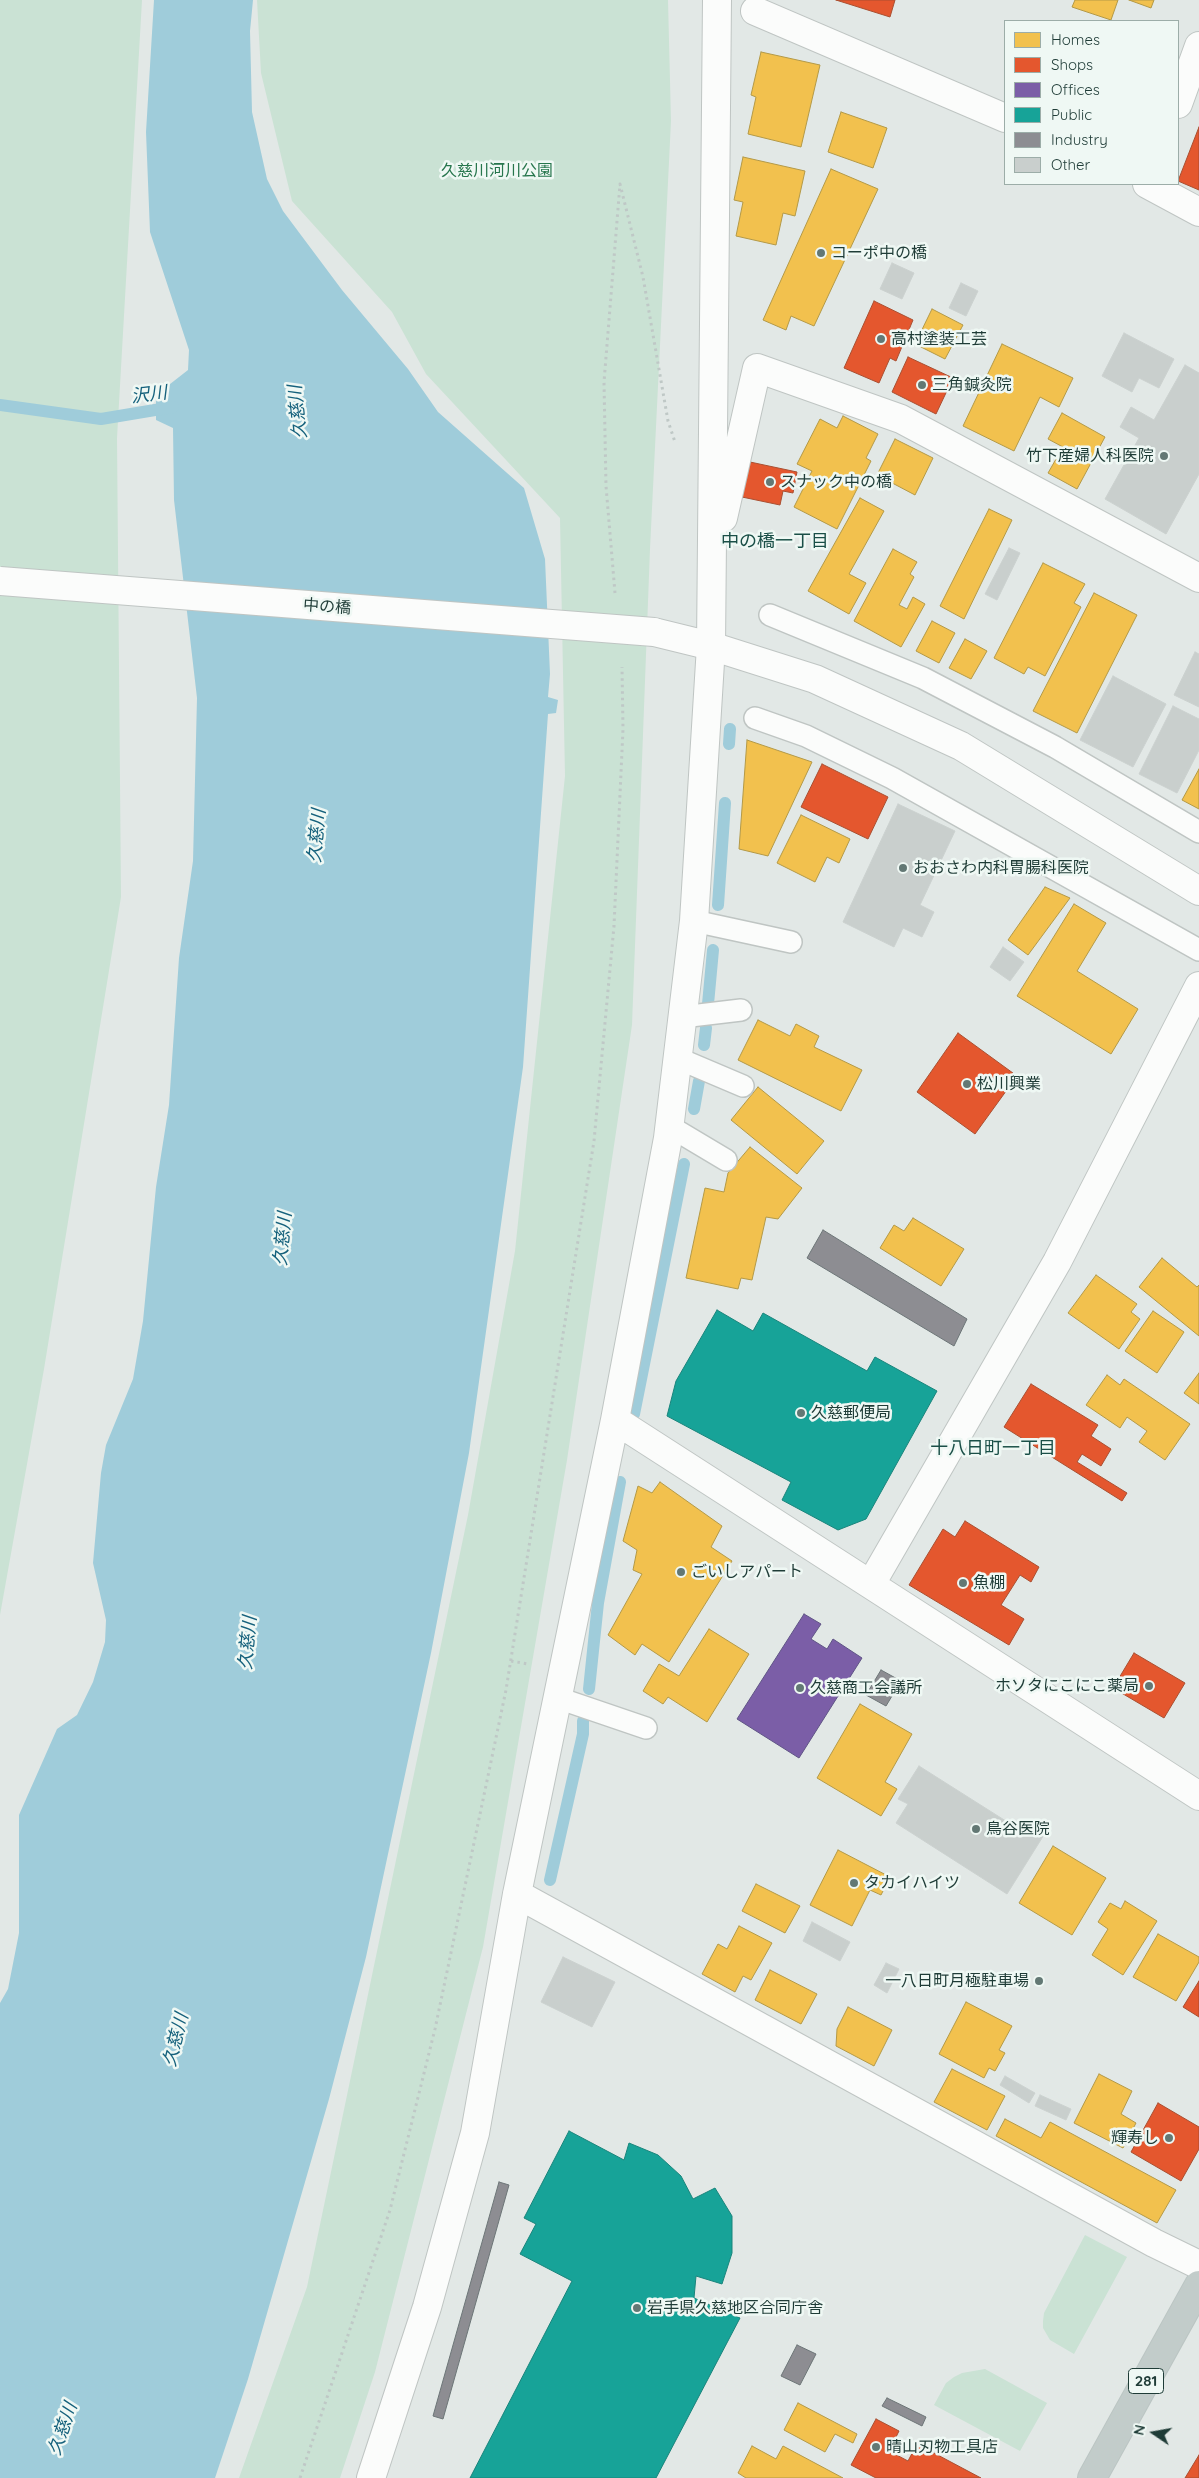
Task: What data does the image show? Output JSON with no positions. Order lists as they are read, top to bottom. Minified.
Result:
{"streets":{"highway":["281"],"street":["中の橋"]},"districts":["中の橋一丁目","十八日町一丁目"],"water":["沢川","久慈川"],"parks":["久慈川河川公園"],"places":["コーポ中の橋","高村塗装工芸","三角鍼灸院","竹下産婦人科医院","スナック中の橋","おおさわ内科胃腸科医院","松川興業","久慈郵便局","ごいしアパート","魚棚","ホソタにこにこ薬局","久慈商工会議所","鳥谷医院","タカイハイツ","一八日町月極駐車場","輝寿し","岩手県久慈地区合同庁舎","晴山刃物工具店"],"legend":["Homes","Shops","Offices","Public","Industry","Other"],"north":"left"}
